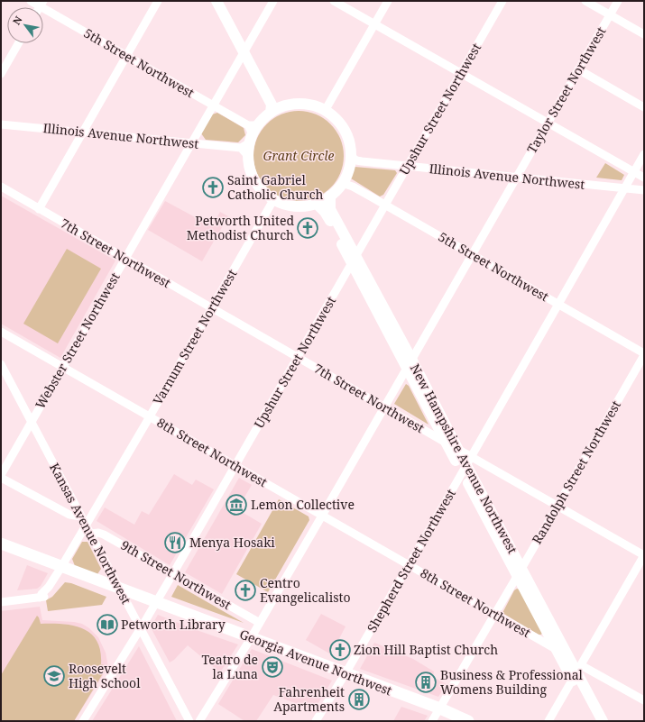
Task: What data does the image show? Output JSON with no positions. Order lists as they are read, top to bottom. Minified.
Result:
{"streets":{"highway":["Georgia Avenue Northwest"],"main road":["New Hampshire Avenue Northwest"],"street":["5th Street Northwest","Taylor Street Northwest","Upshur Street Northwest","Illinois Avenue Northwest","7th Street Northwest","Varnum Street Northwest","Webster Street Northwest","8th Street Northwest","Randolph Street Northwest","Kansas Avenue Northwest","Shepherd Street Northwest","9th Street Northwest"]},"crossings":[["5th Street Northwest","Taylor Street Northwest"],["5th Street Northwest","Upshur Street Northwest"],["5th Street Northwest","Illinois Avenue Northwest"],["5th Street Northwest","Varnum Street Northwest"],["5th Street Northwest","Webster Street Northwest"],["5th Street Northwest","New Hampshire Avenue Northwest"],["5th Street Northwest","Randolph Street Northwest"],["5th Street Northwest","Shepherd Street Northwest"],["Taylor Street Northwest","Illinois Avenue Northwest"],["Taylor Street Northwest","7th Street Northwest"],["Taylor Street Northwest","8th Street Northwest"],["Taylor Street Northwest","New Hampshire Avenue Northwest"],["Taylor Street Northwest","9th Street Northwest"],["Taylor Street Northwest","Georgia Avenue Northwest"],["Upshur Street Northwest","Illinois Avenue Northwest"],["Upshur Street Northwest","7th Street Northwest"],["Upshur Street Northwest","8th Street Northwest"],["Upshur Street Northwest","New Hampshire Avenue Northwest"],["Upshur Street Northwest","Kansas Avenue Northwest"],["Upshur Street Northwest","9th Street Northwest"],["Upshur Street Northwest","Georgia Avenue Northwest"],["Illinois Avenue Northwest","Varnum Street Northwest"],["Illinois Avenue Northwest","Webster Street Northwest"],["Illinois Avenue Northwest","New Hampshire Avenue Northwest"],["Illinois Avenue Northwest","Shepherd Street Northwest"],["7th Street Northwest","Varnum Street Northwest"],["7th Street Northwest","Webster Street Northwest"],["7th Street Northwest","New Hampshire Avenue Northwest"],["Varnum Street Northwest","8th Street Northwest"],["Varnum Street Northwest","New Hampshire Avenue Northwest"],["Varnum Street Northwest","Kansas Avenue Northwest"],["Varnum Street Northwest","Georgia Avenue Northwest"],["Webster Street Northwest","8th Street Northwest"],["Webster Street Northwest","Kansas Avenue Northwest"],["8th Street Northwest","New Hampshire Avenue Northwest"],["8th Street Northwest","Randolph Street Northwest"],["8th Street Northwest","Shepherd Street Northwest"],["New Hampshire Avenue Northwest","Randolph Street Northwest"],["New Hampshire Avenue Northwest","Shepherd Street Northwest"],["Randolph Street Northwest","Georgia Avenue Northwest"],["Kansas Avenue Northwest","9th Street Northwest"],["Kansas Avenue Northwest","Georgia Avenue Northwest"],["Shepherd Street Northwest","Georgia Avenue Northwest"]],"parks":["Grant Circle"],"places":{"church":["Saint Gabriel Catholic Church","Petworth United Methodist Church","Centro Evangelicalisto","Zion Hill Baptist Church"],"museum":["Lemon Collective"],"restaurant":["Menya Hosaki"],"library":["Petworth Library"],"theatre":["Teatro de la Luna"],"school or university":["Roosevelt High School"],"building":["Business & Professional Womens Building","Fahrenheit Apartments"]},"north":"top left"}
